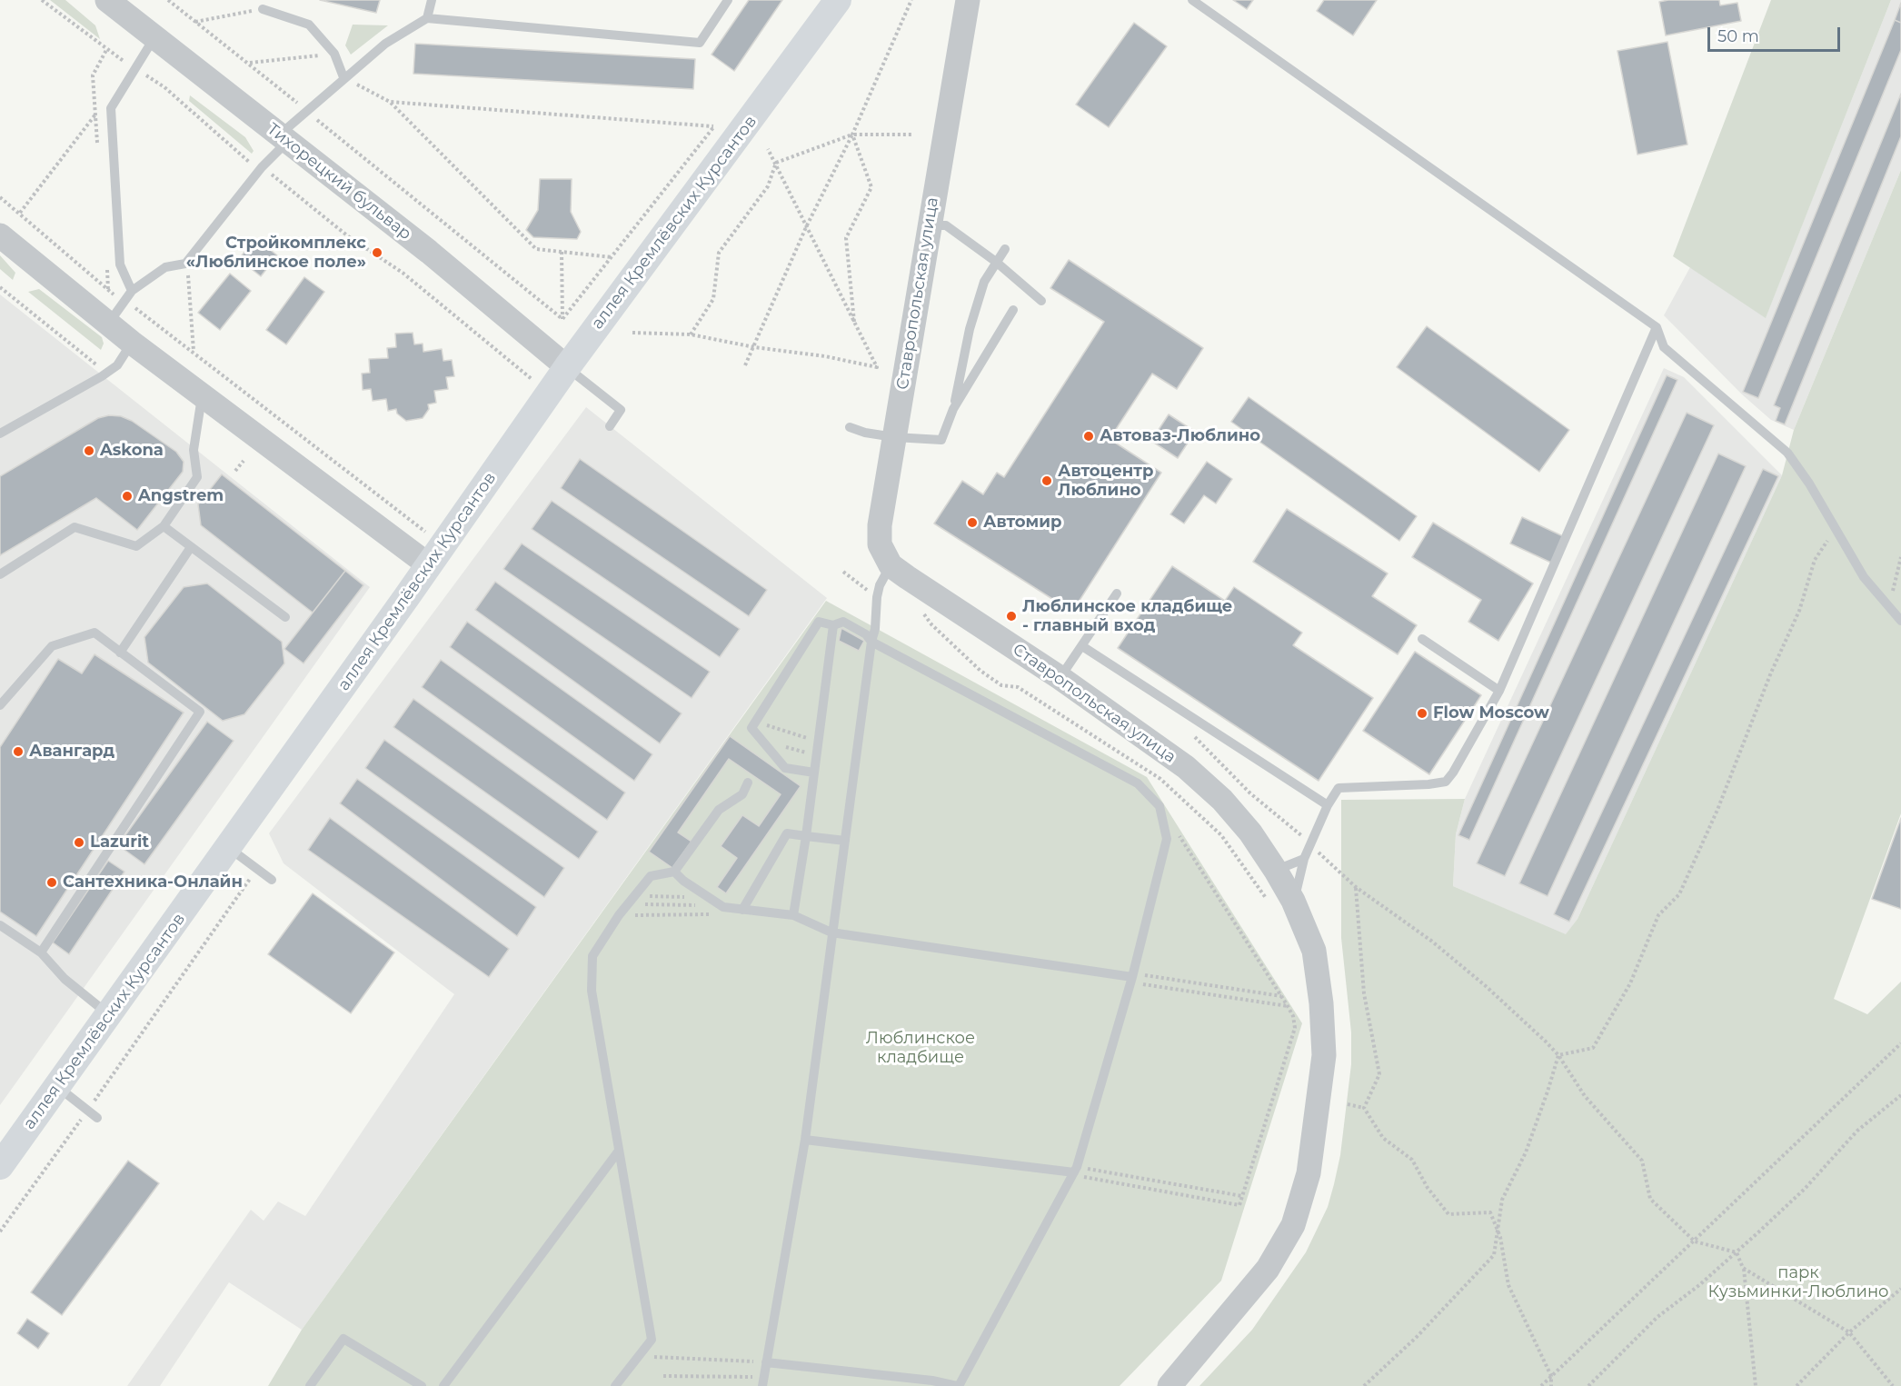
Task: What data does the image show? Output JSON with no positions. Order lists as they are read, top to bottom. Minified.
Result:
{"streets":{"main road":["аллея Кремлёвских Курсантов"],"street":["Тихорецкий бульвар","Ставропольская улица"]},"crossings":[["Тихорецкий бульвар","аллея Кремлёвских Курсантов"]],"parks":["Люблинское кладбище","парк Кузьминки-Люблино"],"places":["Стройкомплекс «Люблинское поле»","Автоваз-Люблино","Askona","Автоцентр Люблино","Angstrem","Автомир","Люблинское кладбище - главный вход","Flow Moscow","Авангард","Lazurit","Сантехника-Онлайн"],"scale_bar":"50 m"}
